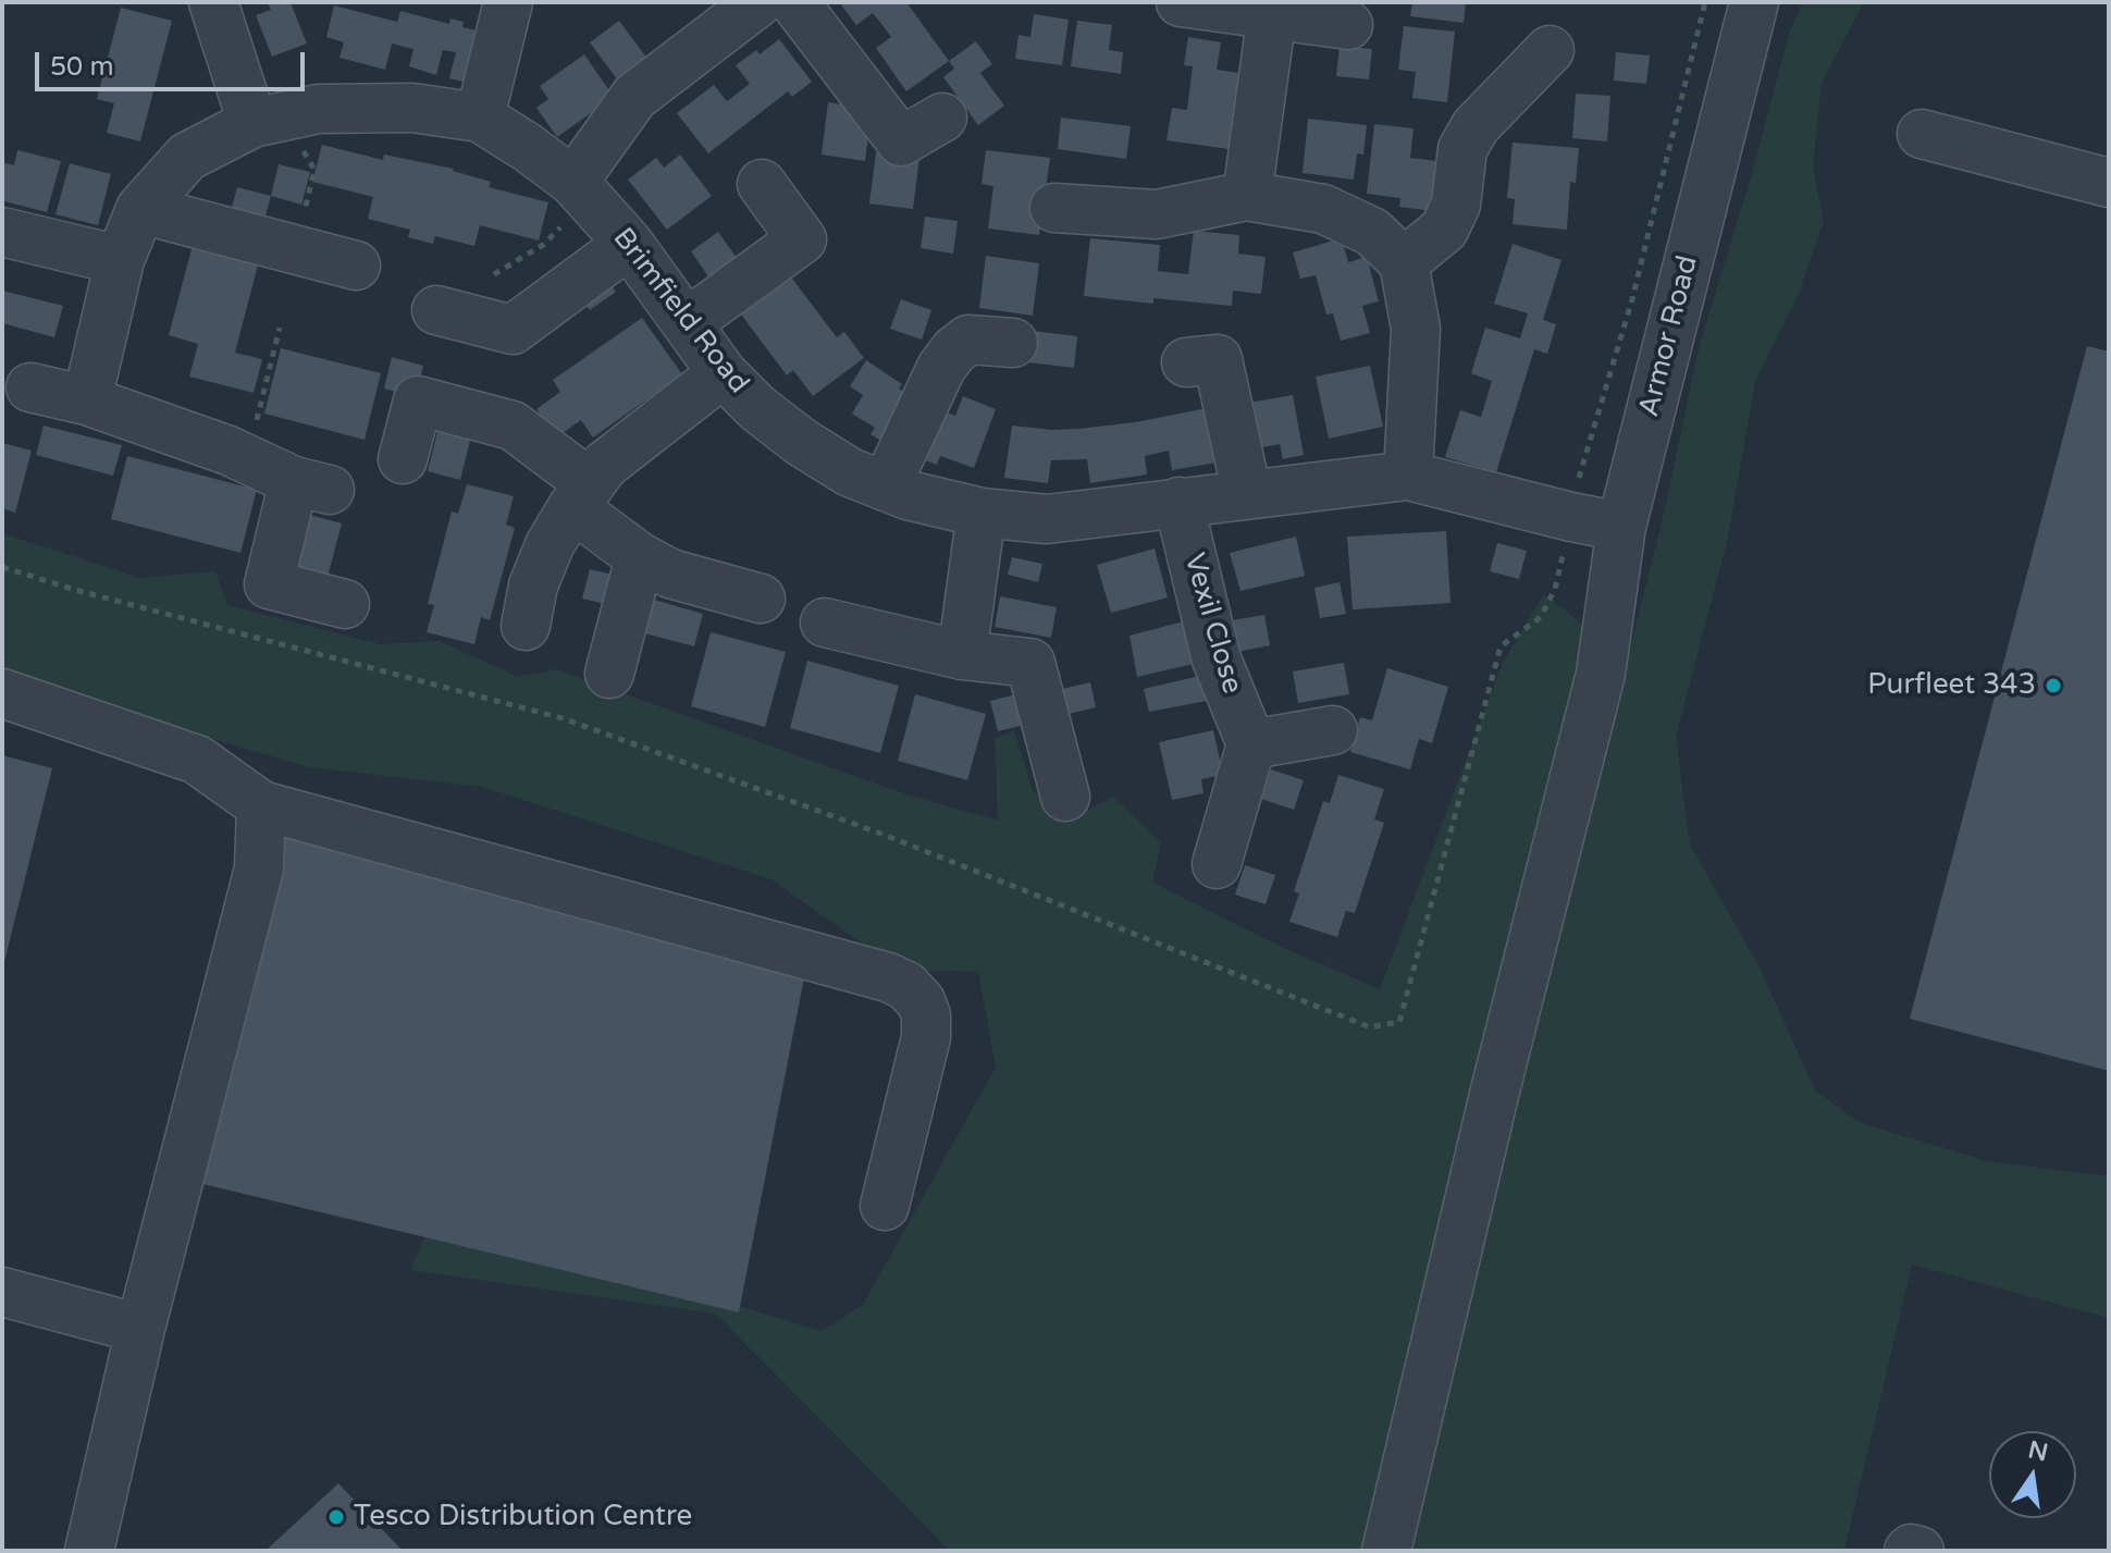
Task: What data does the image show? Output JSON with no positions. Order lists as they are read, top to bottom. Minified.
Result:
{"streets":{"street":["Brimfield Road","Armor Road","Vexil Close"]},"crossings":[["Brimfield Road","Armor Road"],["Brimfield Road","Vexil Close"]],"places":["Purfleet 343","Tesco Distribution Centre"],"scale_bar":"50 m","north":"top"}
